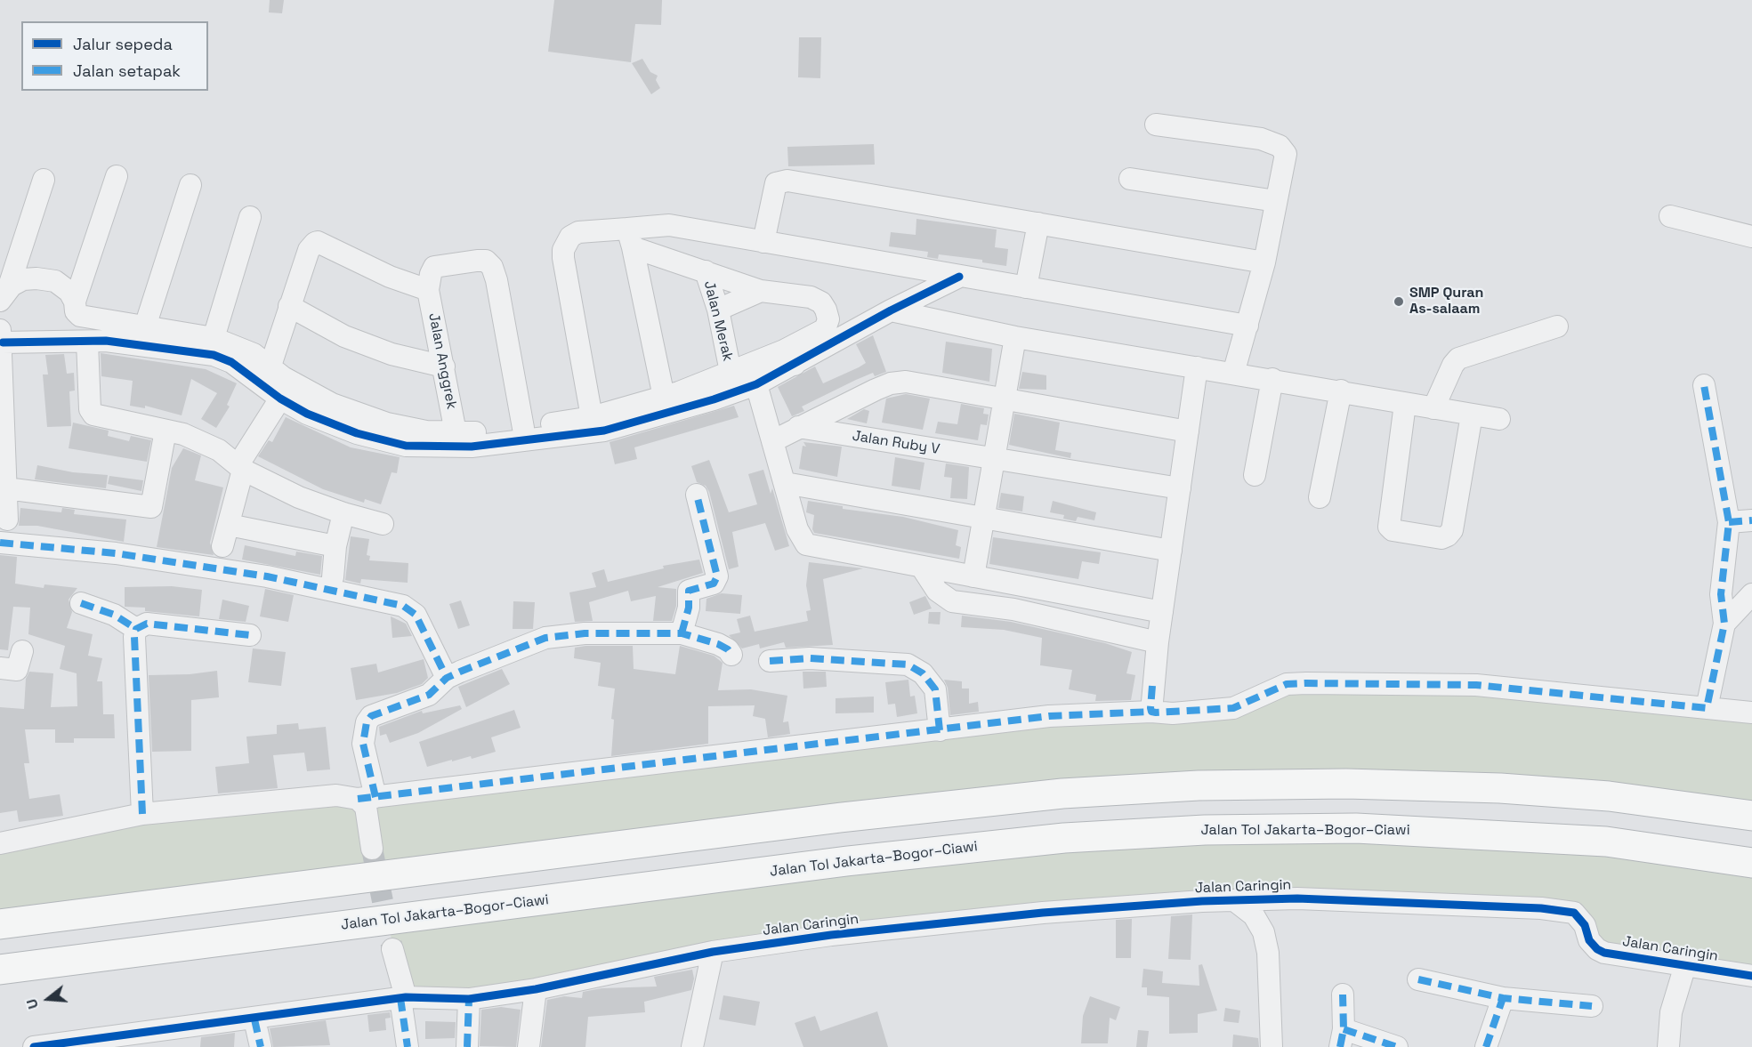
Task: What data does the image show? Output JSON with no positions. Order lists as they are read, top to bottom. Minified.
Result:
{"streets":{"highway":["Jalan Tol Jakarta–Bogor–Ciawi"],"street":["Jalan Merak","Jalan Anggrek","Jalan Ruby V","Jalan Caringin"]},"places":["SMP Quran As-salaam"],"legend":["Jalur sepeda","Jalan setapak"],"north":"left"}
